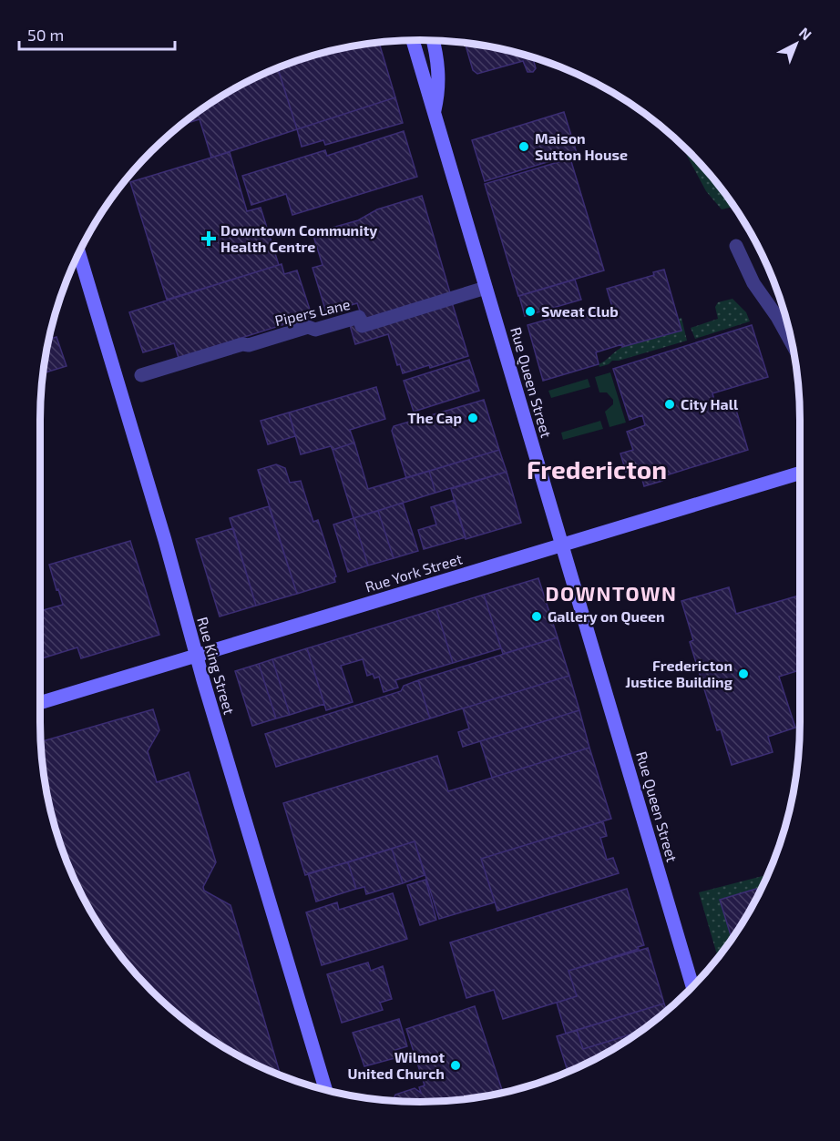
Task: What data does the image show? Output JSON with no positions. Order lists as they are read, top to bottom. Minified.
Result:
{"streets":{"main road":["Rue Queen Street","Rue York Street","Rue King Street"],"street":["Pipers Lane"]},"crossings":[["Pipers Lane","Rue Queen Street"],["Rue Queen Street","Rue York Street"],["Rue York Street","Rue King Street"]],"districts":["Fredericton","DOWNTOWN"],"places":{"other":["Maison Sutton House","Sweat Club","City Hall","The Cap","Gallery on Queen","Fredericton Justice Building","Wilmot United Church"],"health":["Downtown Community Health Centre"]},"scale_bar":"50 m","north":"top right"}
